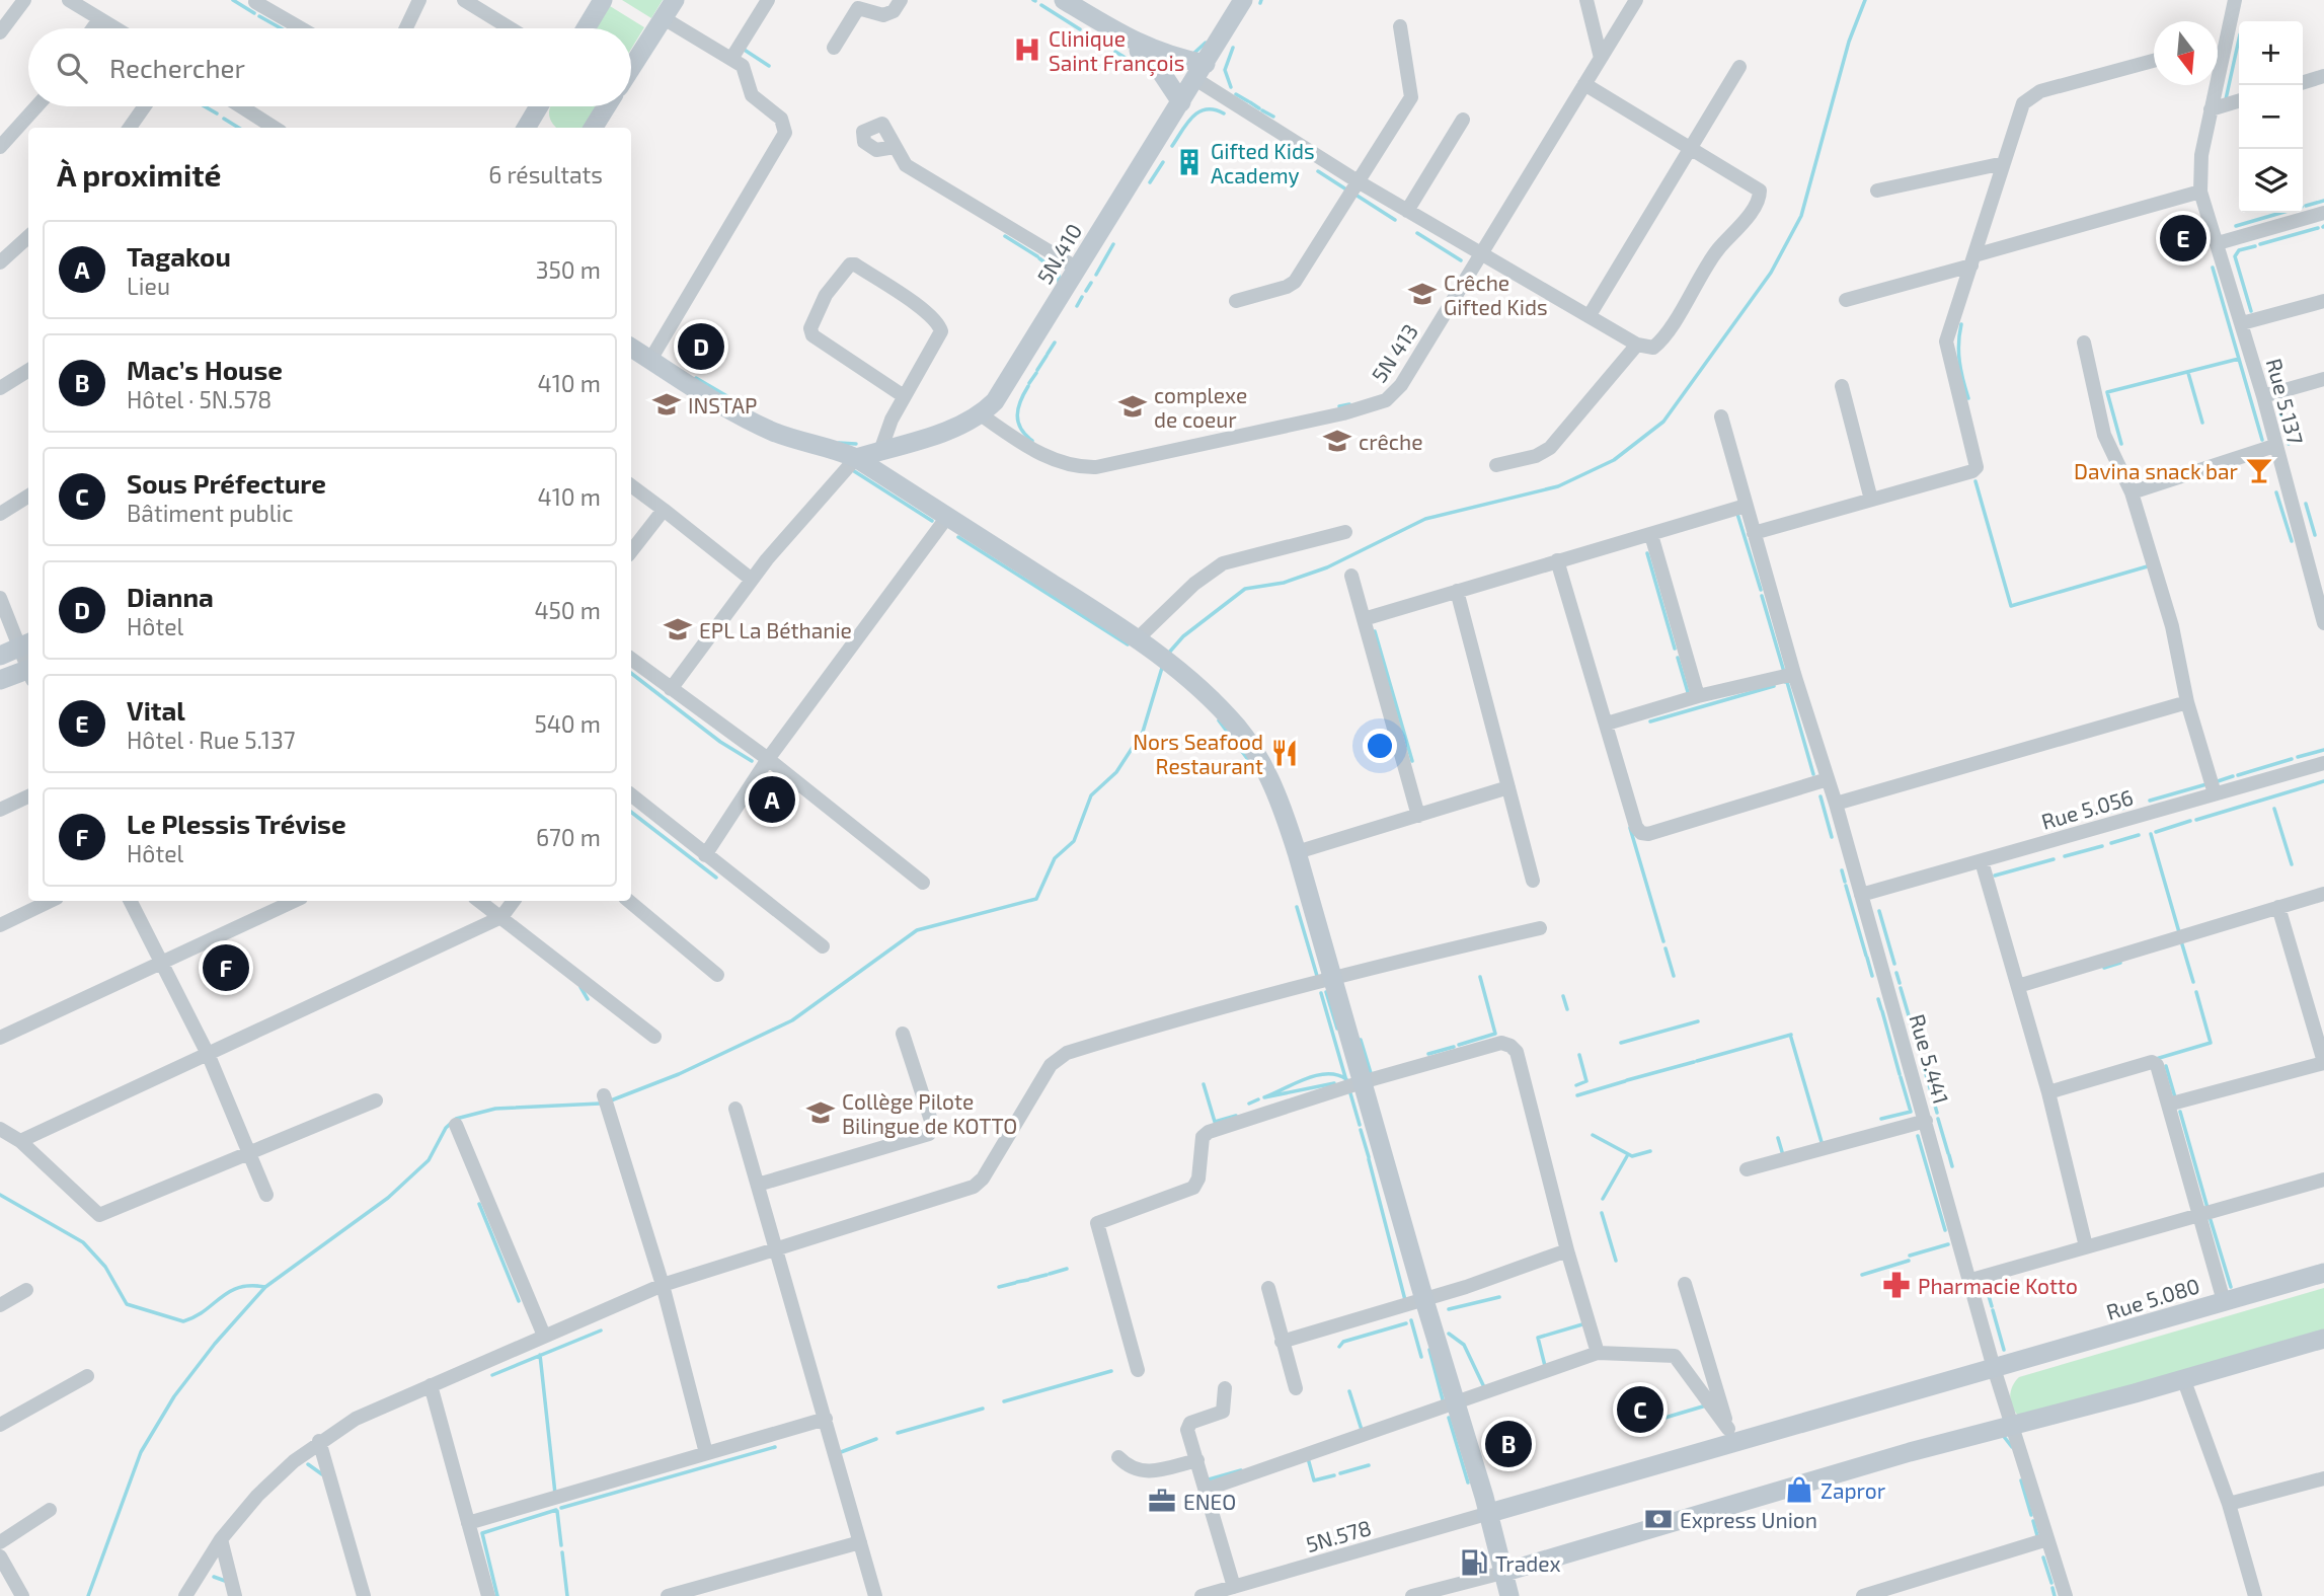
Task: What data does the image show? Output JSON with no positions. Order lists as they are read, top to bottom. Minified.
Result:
{"streets":{"main road":["5N.410","Rue 5.080"],"street":["5N 413","Rue 5.137","Rue 5.056","Rue 5.441","5N.578"]},"crossings":[["5N.410","5N 413"],["Rue 5.056","Rue 5.441"],["Rue 5.441","Rue 5.080"],["Rue 5.080","5N.578"]],"places":{"hospital":["Clinique Saint François"],"building":["Gifted Kids Academy"],"school or university":["Crêche Gifted Kids","INSTAP","complexe de coeur","crêche","EPL La Béthanie","Collège Pilote Bilingue de KOTTO"],"bar":["Davina snack bar"],"restaurant":["Nors Seafood Restaurant"],"pharmacy":["Pharmacie Kotto"],"shop":["Zapror"],"office":["ENEO"],"bank":["Express Union"],"fuel station":["Tradex"]},"north":"bottom","page":{"map_buttons":["+","−"],"search":"Rechercher","heading":["À proximité","6 résultats"],"pins":["E","D","A","F","C","B"],"list":[{"mark":"A","name":"Tagakou","note":"Lieu","value":"350 m"},{"mark":"B","name":"Mac’s House","note":"Hôtel · 5N.578","value":"410 m"},{"mark":"C","name":"Sous Préfecture","note":"Bâtiment public","value":"410 m"},{"mark":"D","name":"Dianna","note":"Hôtel","value":"450 m"},{"mark":"E","name":"Vital","note":"Hôtel · Rue 5.137","value":"540 m"},{"mark":"F","name":"Le Plessis Trévise","note":"Hôtel","value":"670 m"}]}}
